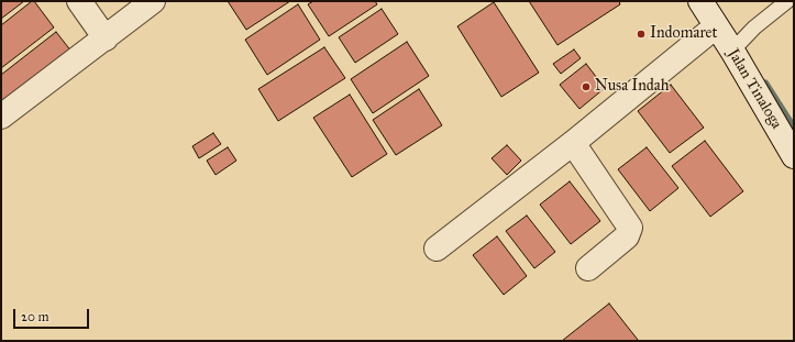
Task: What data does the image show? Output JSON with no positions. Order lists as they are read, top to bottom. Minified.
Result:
{"streets":{"street":["Jalan Tinaloga"]},"places":["Indomaret","Nusa Indah"],"scale_bar":"20 m"}
